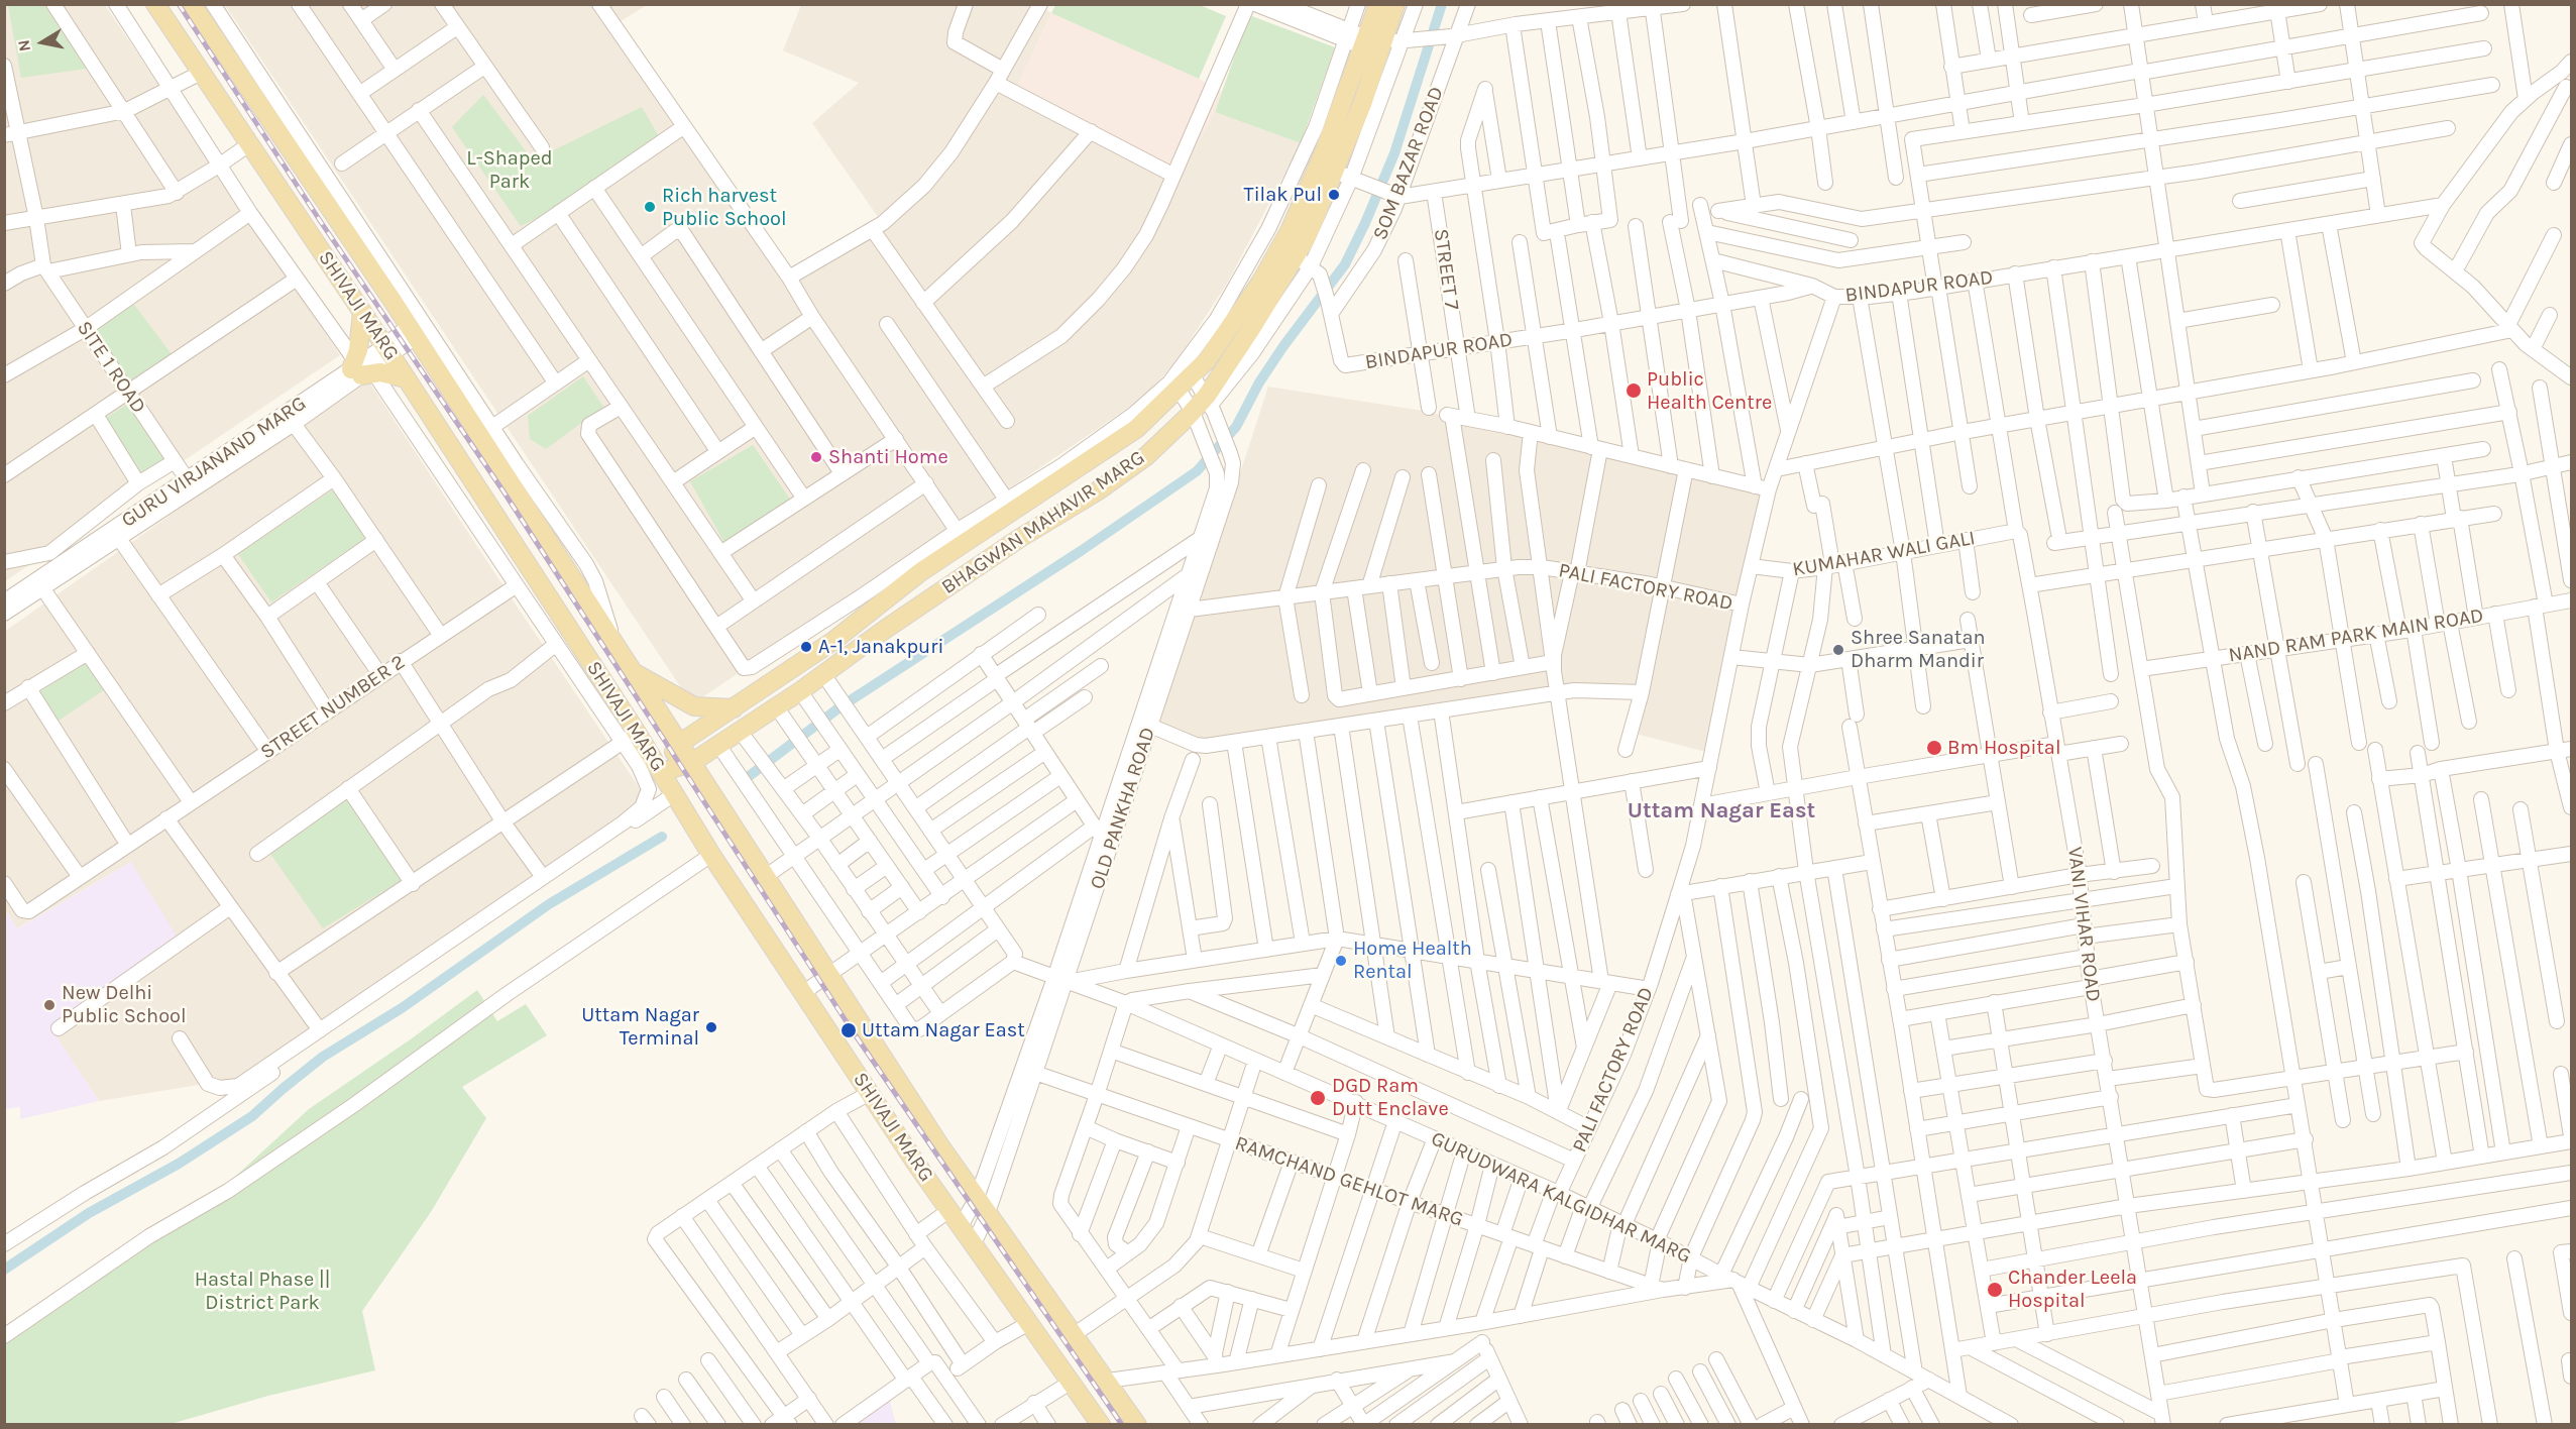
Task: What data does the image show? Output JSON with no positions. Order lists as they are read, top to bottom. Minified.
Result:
{"streets":{"main road":["SHIVAJI MARG","BHAGWAN MAHAVIR MARG"],"street":["SOM BAZAR ROAD","STREET 7","BINDAPUR ROAD","SITE 1 ROAD","GURU VIRJANAND MARG","KUMAHAR WALI GALI","PALI FACTORY ROAD","NAND RAM PARK MAIN ROAD","STREET NUMBER 2","OLD PANKHA ROAD","VANI VIHAR ROAD","RAMCHAND GEHLOT MARG","GURUDWARA KALGIDHAR MARG"]},"crossings":[["SOM BAZAR ROAD","BINDAPUR ROAD"],["STREET 7","BINDAPUR ROAD"],["BINDAPUR ROAD","VANI VIHAR ROAD"],["SHIVAJI MARG","GURU VIRJANAND MARG"],["SHIVAJI MARG","BHAGWAN MAHAVIR MARG"],["SHIVAJI MARG","OLD PANKHA ROAD"],["SITE 1 ROAD","GURU VIRJANAND MARG"],["BHAGWAN MAHAVIR MARG","OLD PANKHA ROAD"],["KUMAHAR WALI GALI","VANI VIHAR ROAD"],["PALI FACTORY ROAD","OLD PANKHA ROAD"],["PALI FACTORY ROAD","RAMCHAND GEHLOT MARG"],["PALI FACTORY ROAD","GURUDWARA KALGIDHAR MARG"],["OLD PANKHA ROAD","RAMCHAND GEHLOT MARG"],["OLD PANKHA ROAD","GURUDWARA KALGIDHAR MARG"]],"districts":["Uttam Nagar East"],"parks":["L-Shaped Park","Hastal Phase || District Park"],"places":["Tilak Pul","Rich harvest Public School","Public Health Centre","Shanti Home","A-1, Janakpuri","Shree Sanatan Dharm Mandir","Bm Hospital","Home Health Rental","New Delhi Public School","Uttam Nagar Terminal","Uttam Nagar East","DGD Ram Dutt Enclave","Chander Leela Hospital"],"north":"left"}
